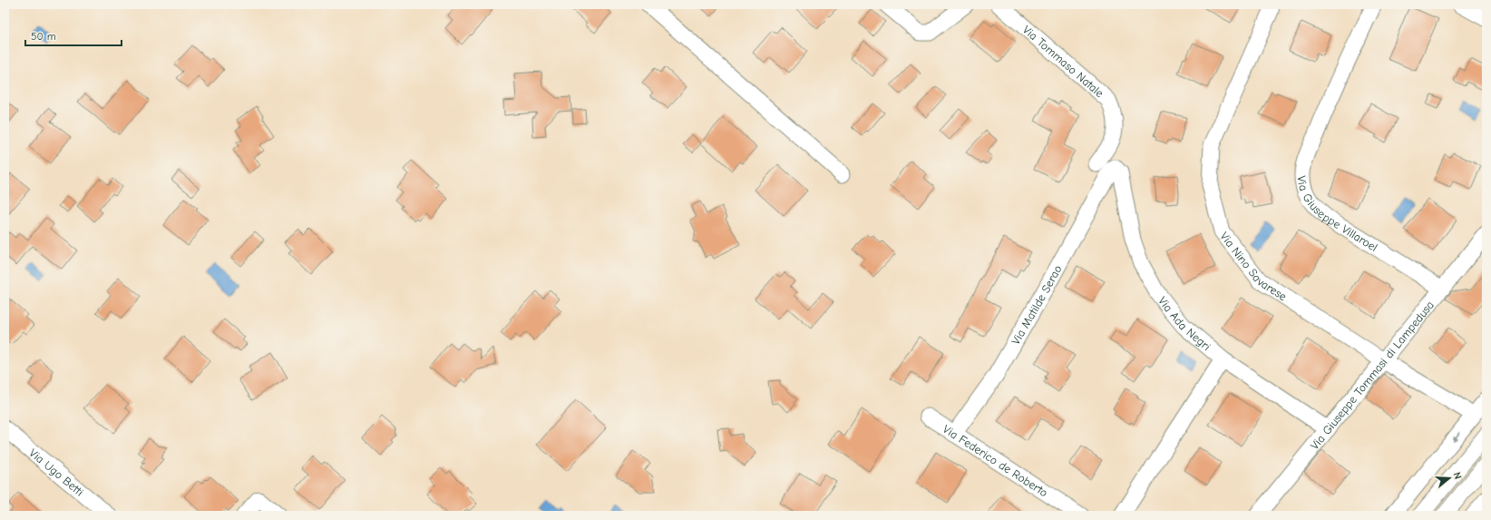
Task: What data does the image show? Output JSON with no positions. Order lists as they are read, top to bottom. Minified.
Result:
{"streets":{"street":["Via Tommaso Natale","Via Giuseppe Villaroel","Via Nino Savarese","Via Matilde Serao","Via Ada Negri","Via Giuseppe Tommasi di Lampedusa","Via Federico de Roberto","Via Ugo Betti"]},"crossings":[["Via Giuseppe Villaroel","Via Giuseppe Tommasi di Lampedusa"],["Via Nino Savarese","Via Giuseppe Tommasi di Lampedusa"],["Via Matilde Serao","Via Ada Negri"],["Via Matilde Serao","Via Federico de Roberto"],["Via Ada Negri","Via Giuseppe Tommasi di Lampedusa"]],"scale_bar":"50 m","north":"right"}
